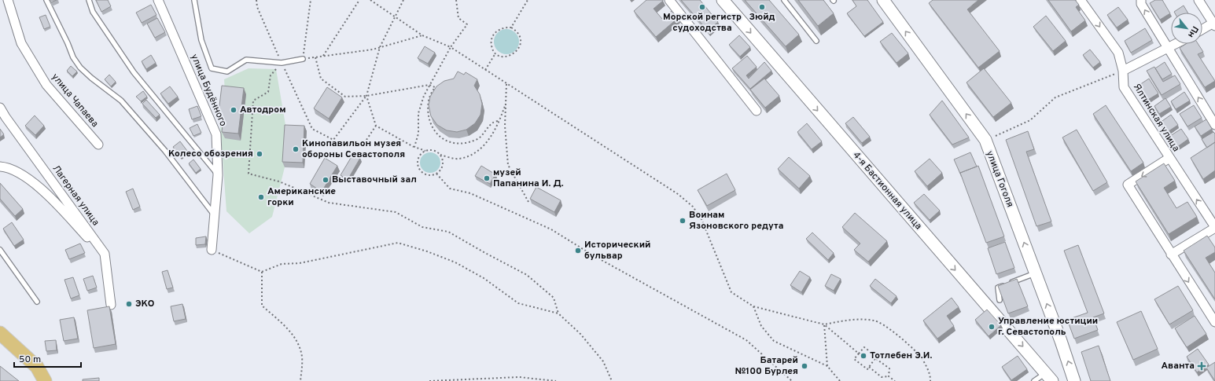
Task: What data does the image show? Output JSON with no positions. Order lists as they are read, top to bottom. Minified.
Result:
{"streets":{"main road":["улица Гоголя","4-я Бастионная улица"],"street":["улица Будённого","улица Чапаева","Ялтинская улица","Лагерная улица"]},"one_way":["улица Гоголя","4-я Бастионная улица"],"places":{"other":["Морской регистр судоходства","Зюйд","Автодром","Кинопавильон музея обороны Севастополя","Колесо обозрения","музей Папанина И. Д.","Выставочный зал","Американские горки","Воинам Язоновского редута","Исторический бульвар","ЭКО","Управление юстиции г. Севастополь","Тотлебен Э.И.","Батарей №100 Бурлея"],"health":["Аванта"]},"scale_bar":"50 m","north":"bottom right"}
